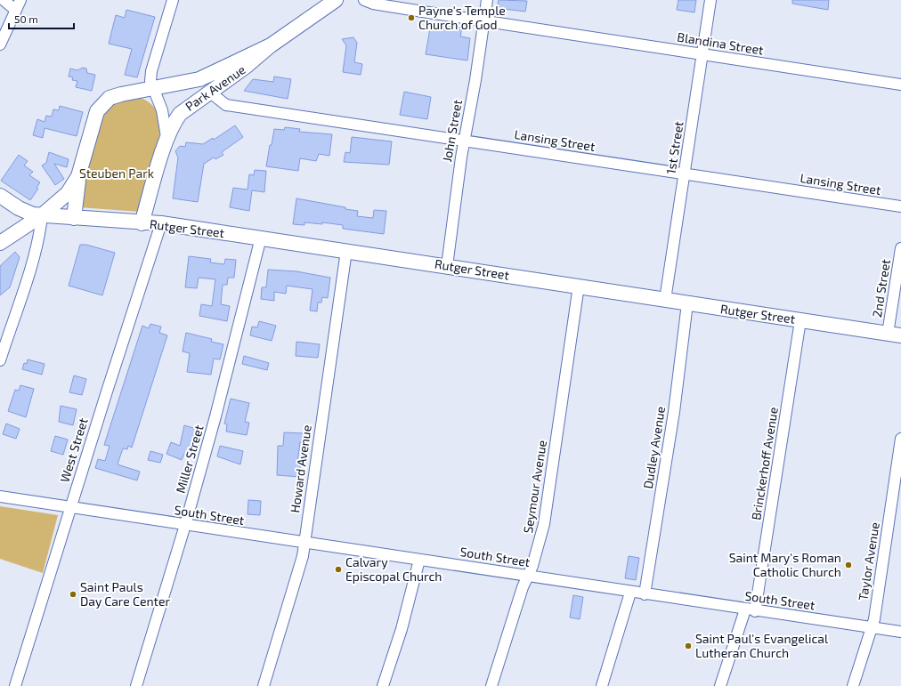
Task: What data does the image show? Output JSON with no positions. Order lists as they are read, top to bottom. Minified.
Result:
{"streets":{"street":["Blandina Street","Park Avenue","John Street","Lansing Street","1st Street","Rutger Street","2nd Street","Dudley Avenue","West Street","Miller Street","Brinckerhoff Avenue","Howard Avenue","Seymour Avenue","South Street","Taylor Avenue"]},"crossings":[["Blandina Street","John Street"],["Blandina Street","1st Street"],["Park Avenue","Lansing Street"],["John Street","Lansing Street"],["John Street","Rutger Street"],["Lansing Street","1st Street"],["1st Street","Rutger Street"],["Rutger Street","2nd Street"],["Rutger Street","Dudley Avenue"],["Rutger Street","West Street"],["Rutger Street","Miller Street"],["Rutger Street","Brinckerhoff Avenue"],["Rutger Street","Howard Avenue"],["Rutger Street","Seymour Avenue"],["Dudley Avenue","South Street"],["West Street","South Street"],["Miller Street","South Street"],["Brinckerhoff Avenue","South Street"],["Howard Avenue","South Street"],["Seymour Avenue","South Street"],["South Street","Taylor Avenue"]],"parks":["Steuben Park"],"places":["Payne's Temple Church of God","Saint Mary's Roman Catholic Church","Calvary Episcopal Church","Saint Pauls Day Care Center","Saint Paul's Evangelical Lutheran Church"],"scale_bar":"50 m"}
